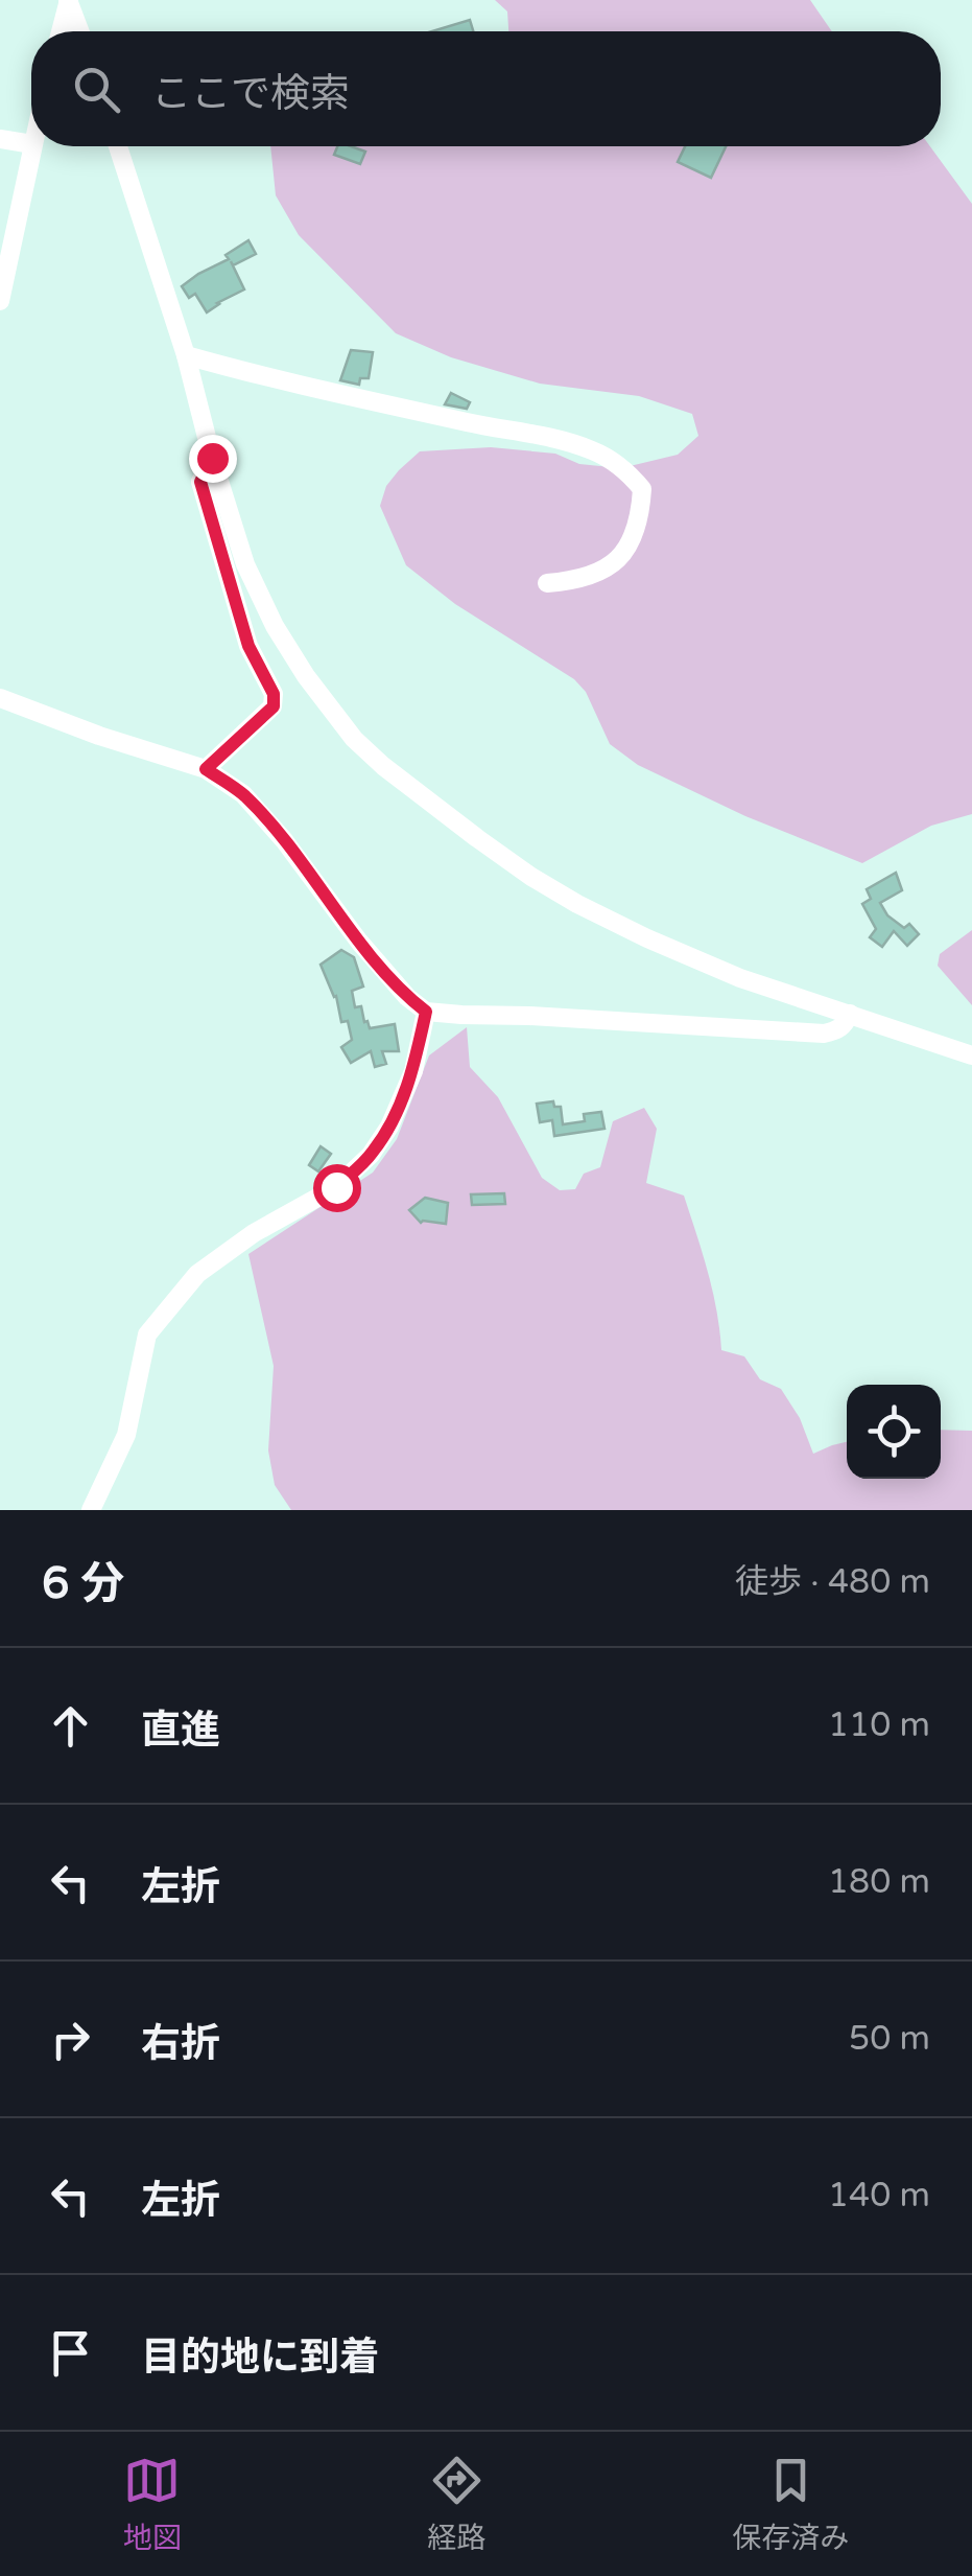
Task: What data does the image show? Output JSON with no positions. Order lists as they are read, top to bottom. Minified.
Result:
{"page":{"search":"ここで検索","heading":["6 分","徒歩 · 480 m"],"list":[["直進","110 m"],["左折","180 m"],["右折","50 m"],["左折","140 m"],"目的地に到着"],"nav":["地図","経路","保存済み"]}}
